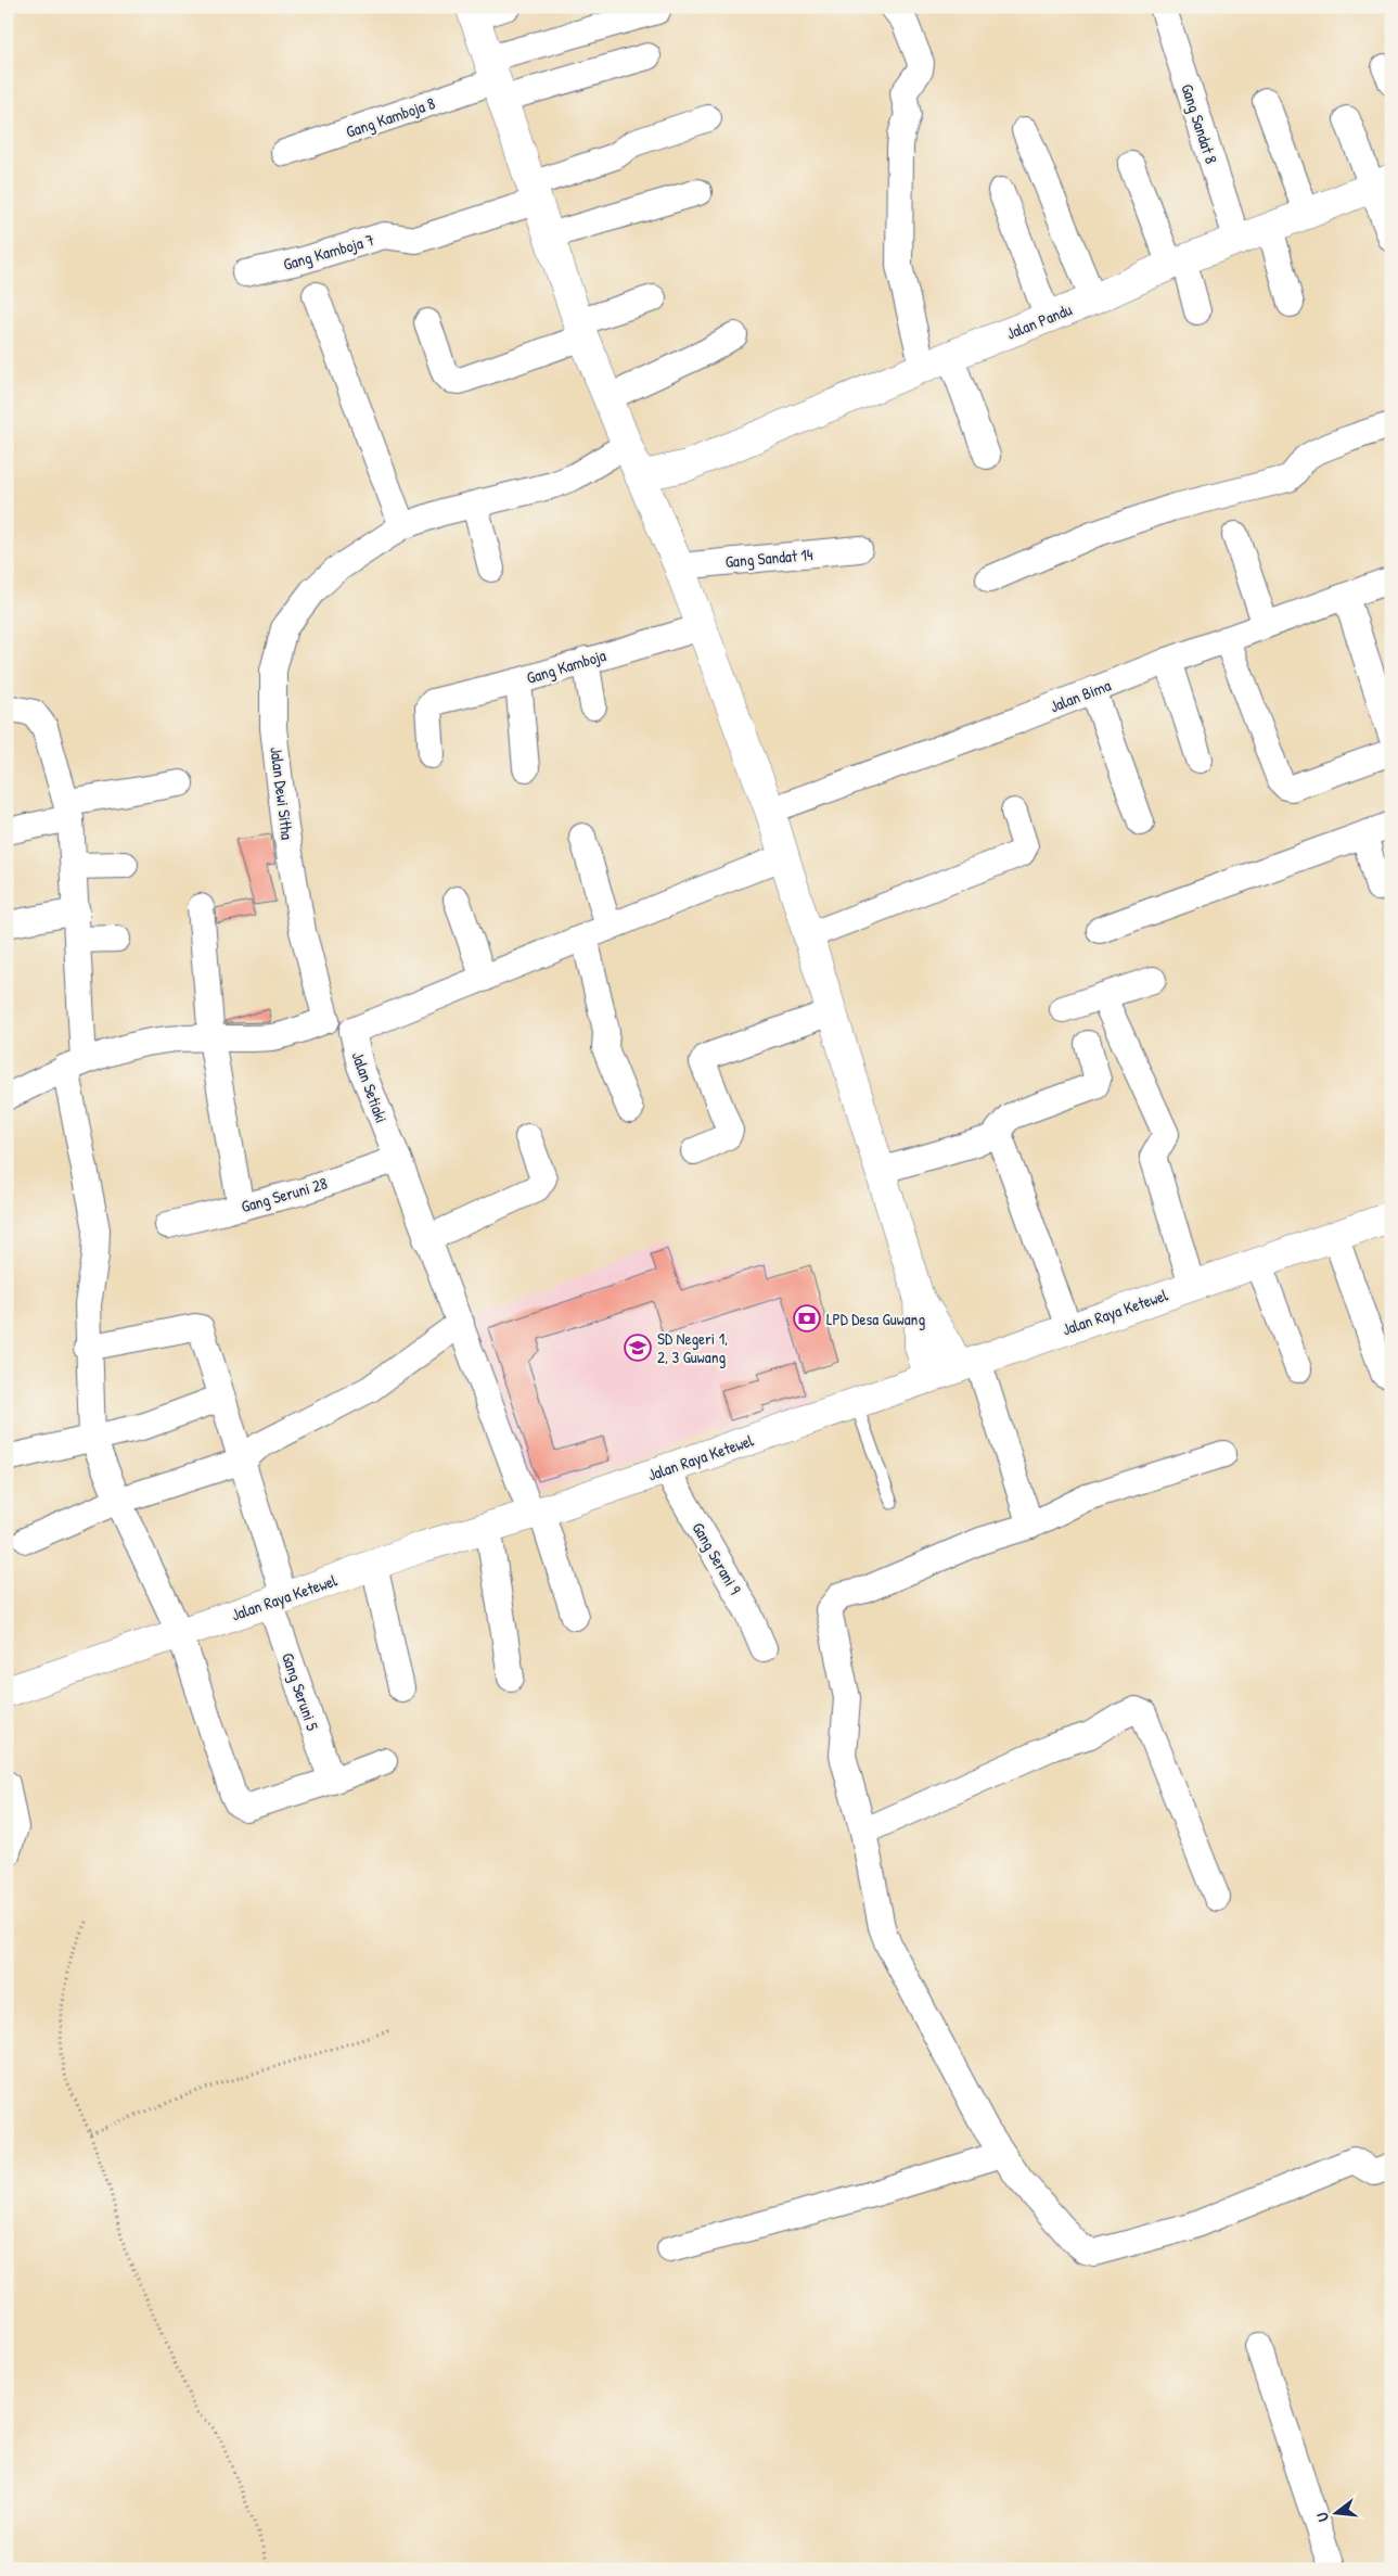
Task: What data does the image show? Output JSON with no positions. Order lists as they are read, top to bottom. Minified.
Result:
{"streets":{"street":["Gang Kamboja 8","Gang Sandat 8","Gang Kamboja 7","Jalan Pandu","Gang Sandat 14","Gang Kamboja","Jalan Bima","Jalan Dewi Sitha","Jalan Setiaki","Gang Seruni 28","Jalan Raya Ketewel","Gang Serani 9","Gang Seruni 5"]},"crossings":[["Gang Sandat 8","Jalan Pandu"],["Jalan Setiaki","Gang Seruni 28"],["Jalan Setiaki","Jalan Raya Ketewel"],["Jalan Raya Ketewel","Gang Serani 9"],["Jalan Raya Ketewel","Gang Seruni 5"]],"places":{"bank":["LPD Desa Guwang"],"school or university":["SD Negeri 1, 2, 3 Guwang"]},"north":"left"}
